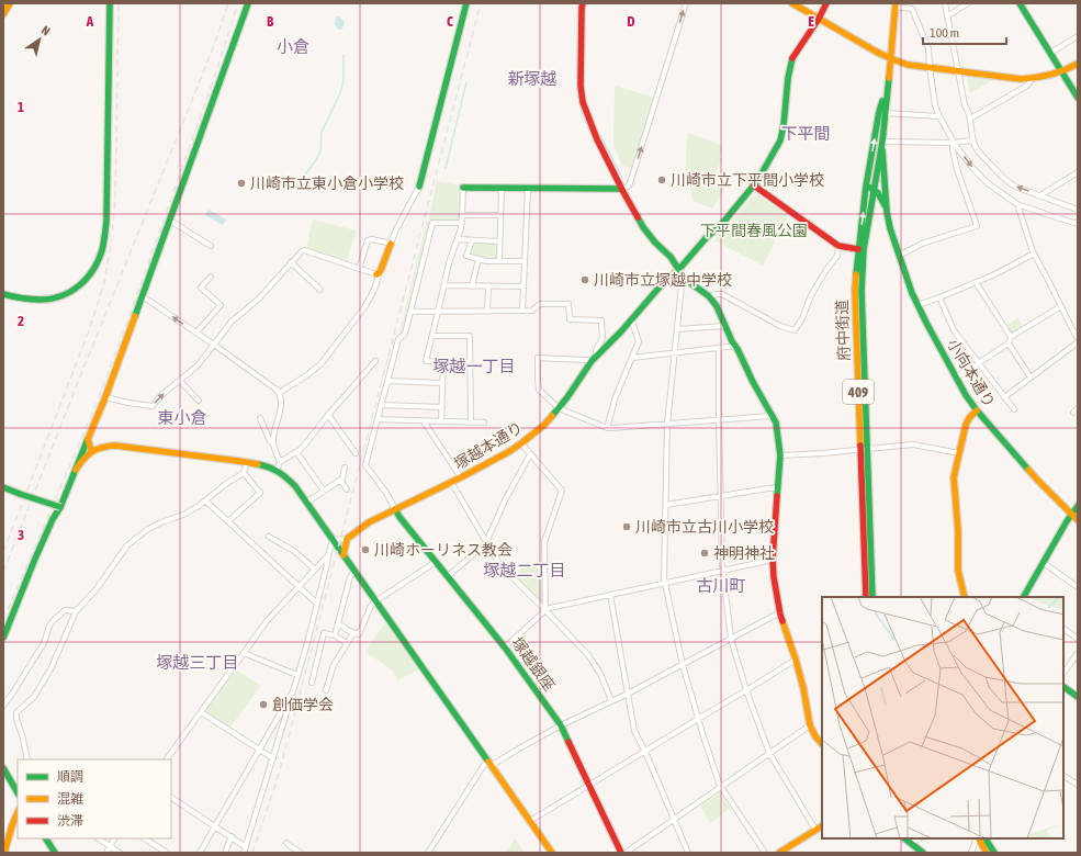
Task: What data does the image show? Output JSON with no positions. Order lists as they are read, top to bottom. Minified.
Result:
{"streets":{"main road":["府中街道","小向本通り","409","塚越本通り","塚越銀座"]},"crossings":[["塚越本通り","塚越銀座"]],"districts":["小倉","新塚越","下平間","塚越一丁目","東小倉","塚越二丁目","古川町","塚越三丁目"],"parks":["下平間春風公園"],"places":["川崎市立下平間小学校","川崎市立東小倉小学校","川崎市立塚越中学校","川崎市立古川小学校","川崎ホーリネス教会","神明神社","創価学会"],"legend":["順調","混雑","渋滞"],"scale_bar":"100 m","north":"top right","grid":{"columns":["A","B","C","D","E"],"rows":["1","2","3"]}}
